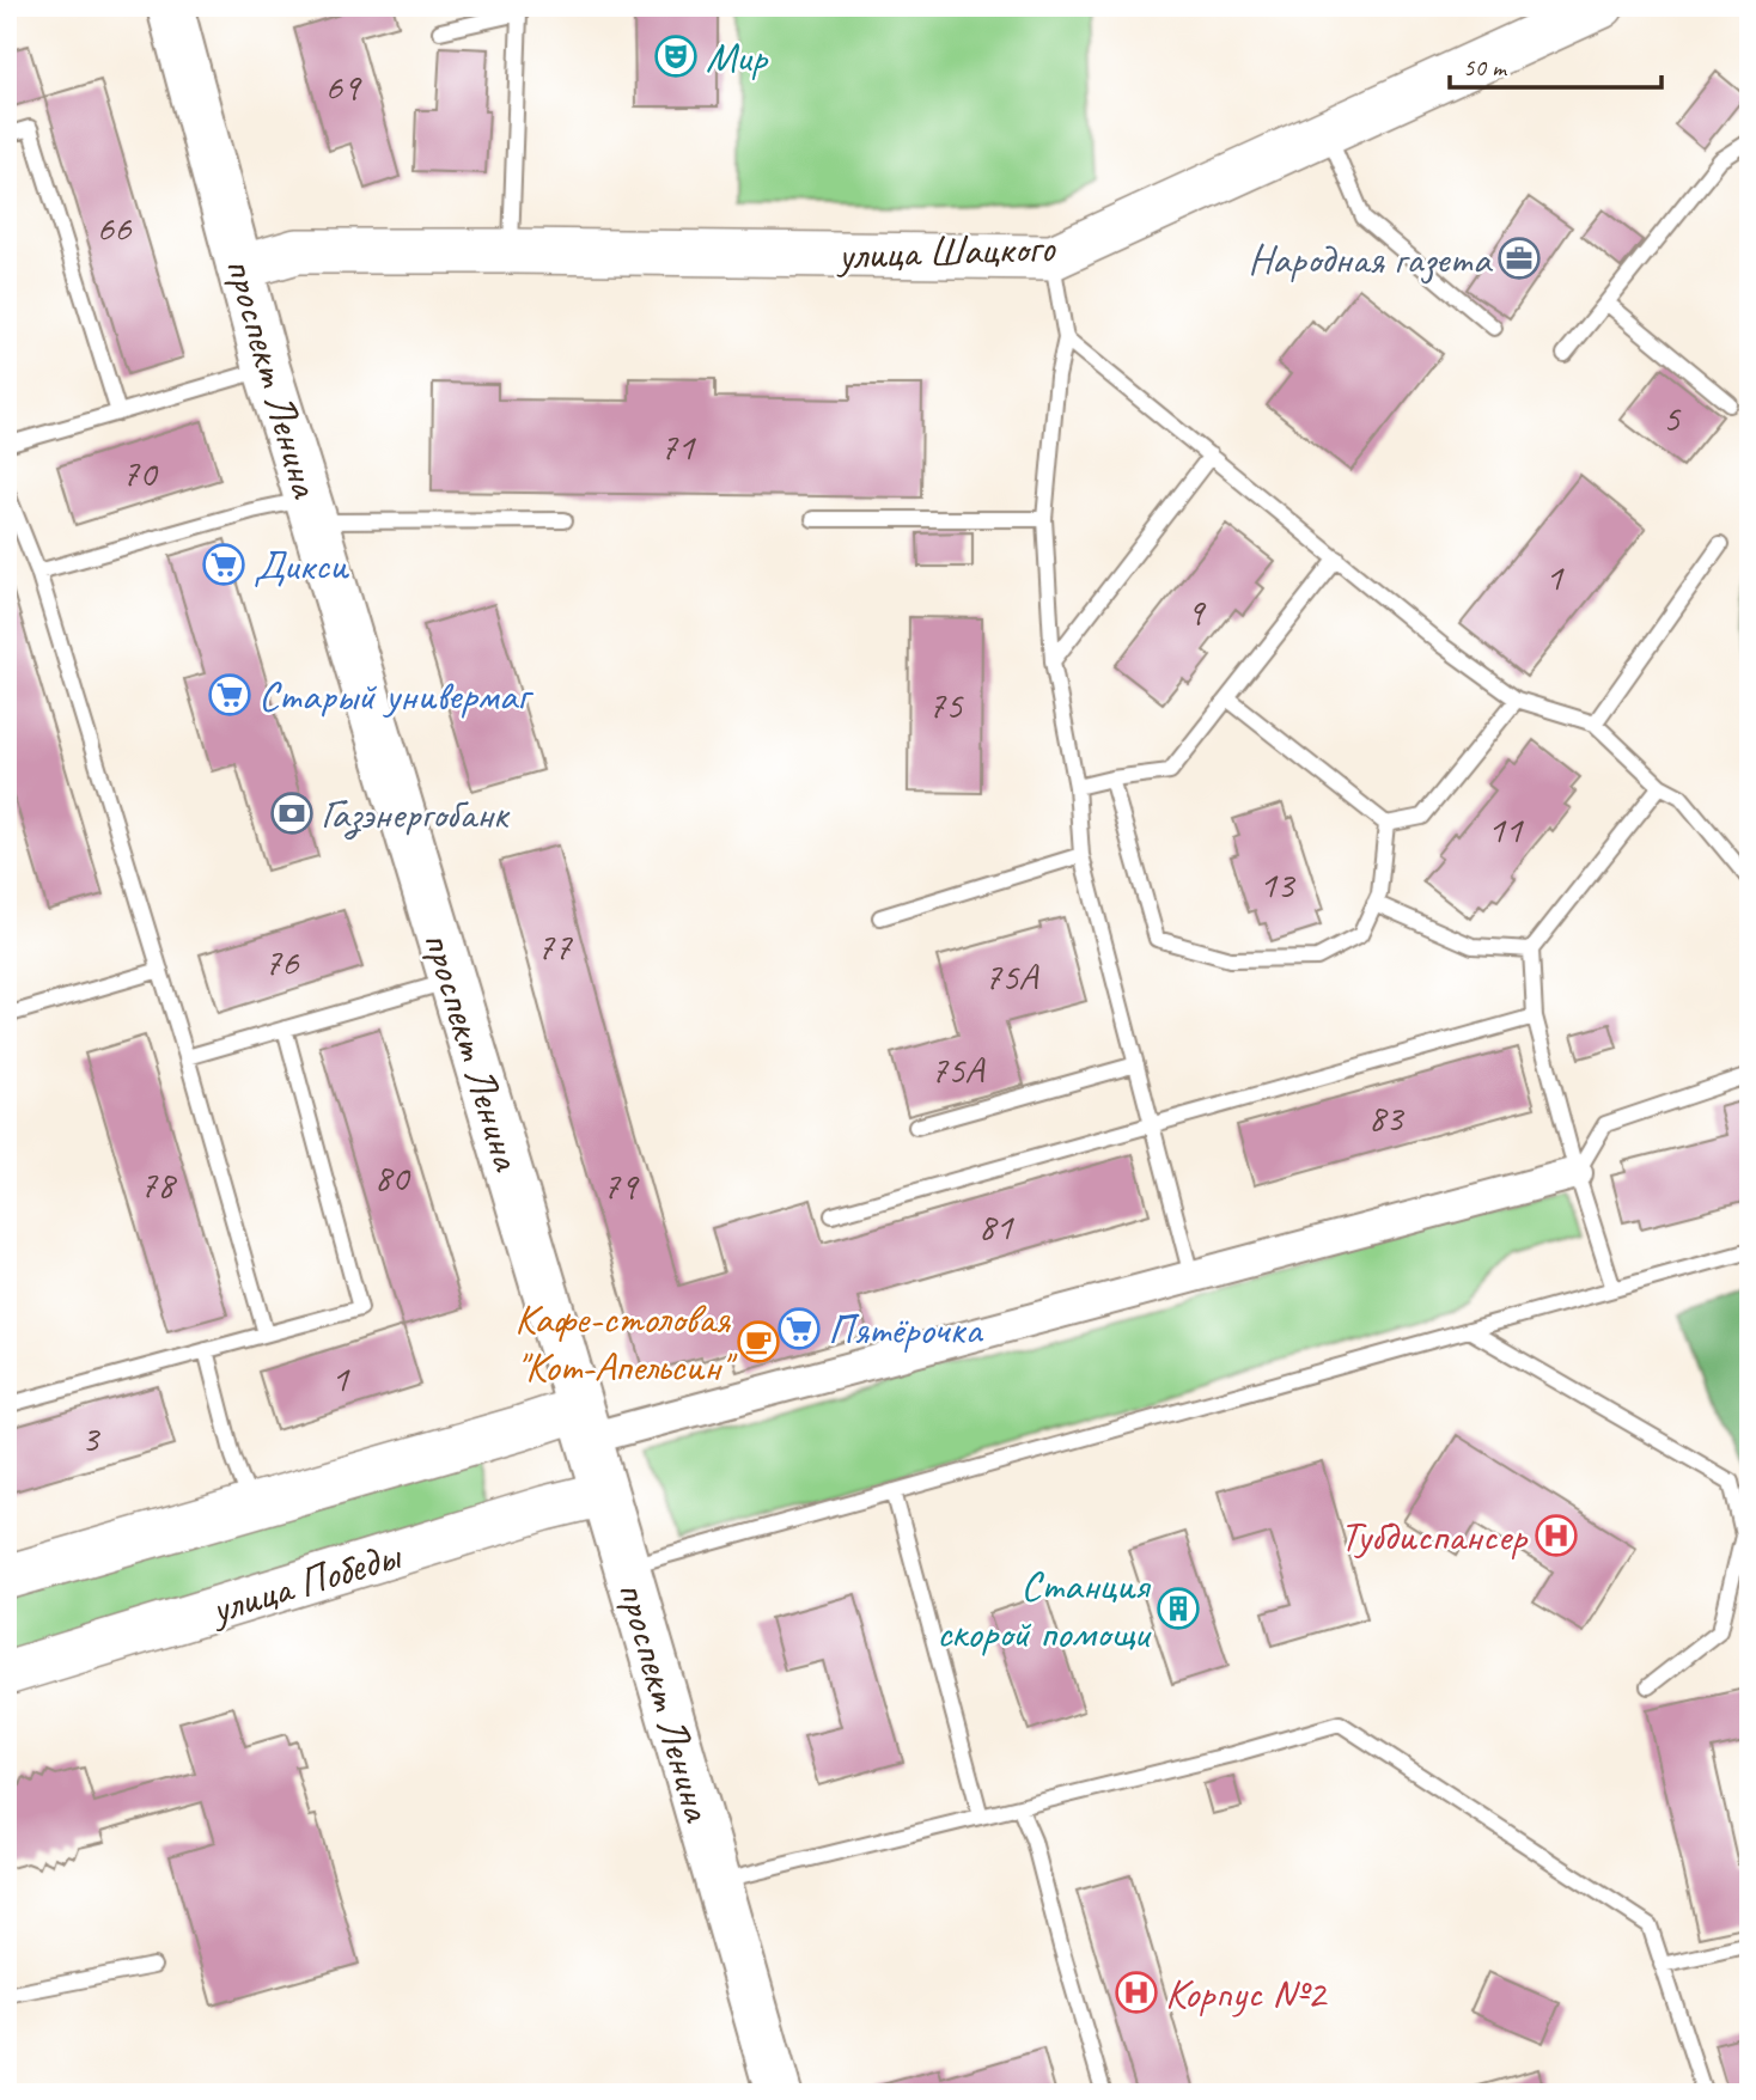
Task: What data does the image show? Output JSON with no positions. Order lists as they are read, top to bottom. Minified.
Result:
{"streets":{"main road":["проспект Ленина"],"street":["улица Шацкого","улица Победы"]},"crossings":[["улица Шацкого","проспект Ленина"],["проспект Ленина","улица Победы"]],"places":{"theatre":["Мир"],"office":["Народная газета"],"supermarket":["Дикси","Старый универмаг","Пятёрочка"],"bank":["Газэнергобанк"],"cafe":["Кафе-столовая \"Кот-Апельсин\""],"hospital":["Тубдиспансер","Корпус №2"],"building":["Станция скорой помощи"]},"house_numbers":["69","66","5","71","70","1","9","75","11","13","77","76","75А","75А","83","80","78","79","81","1","3"],"scale_bar":"50 m"}
